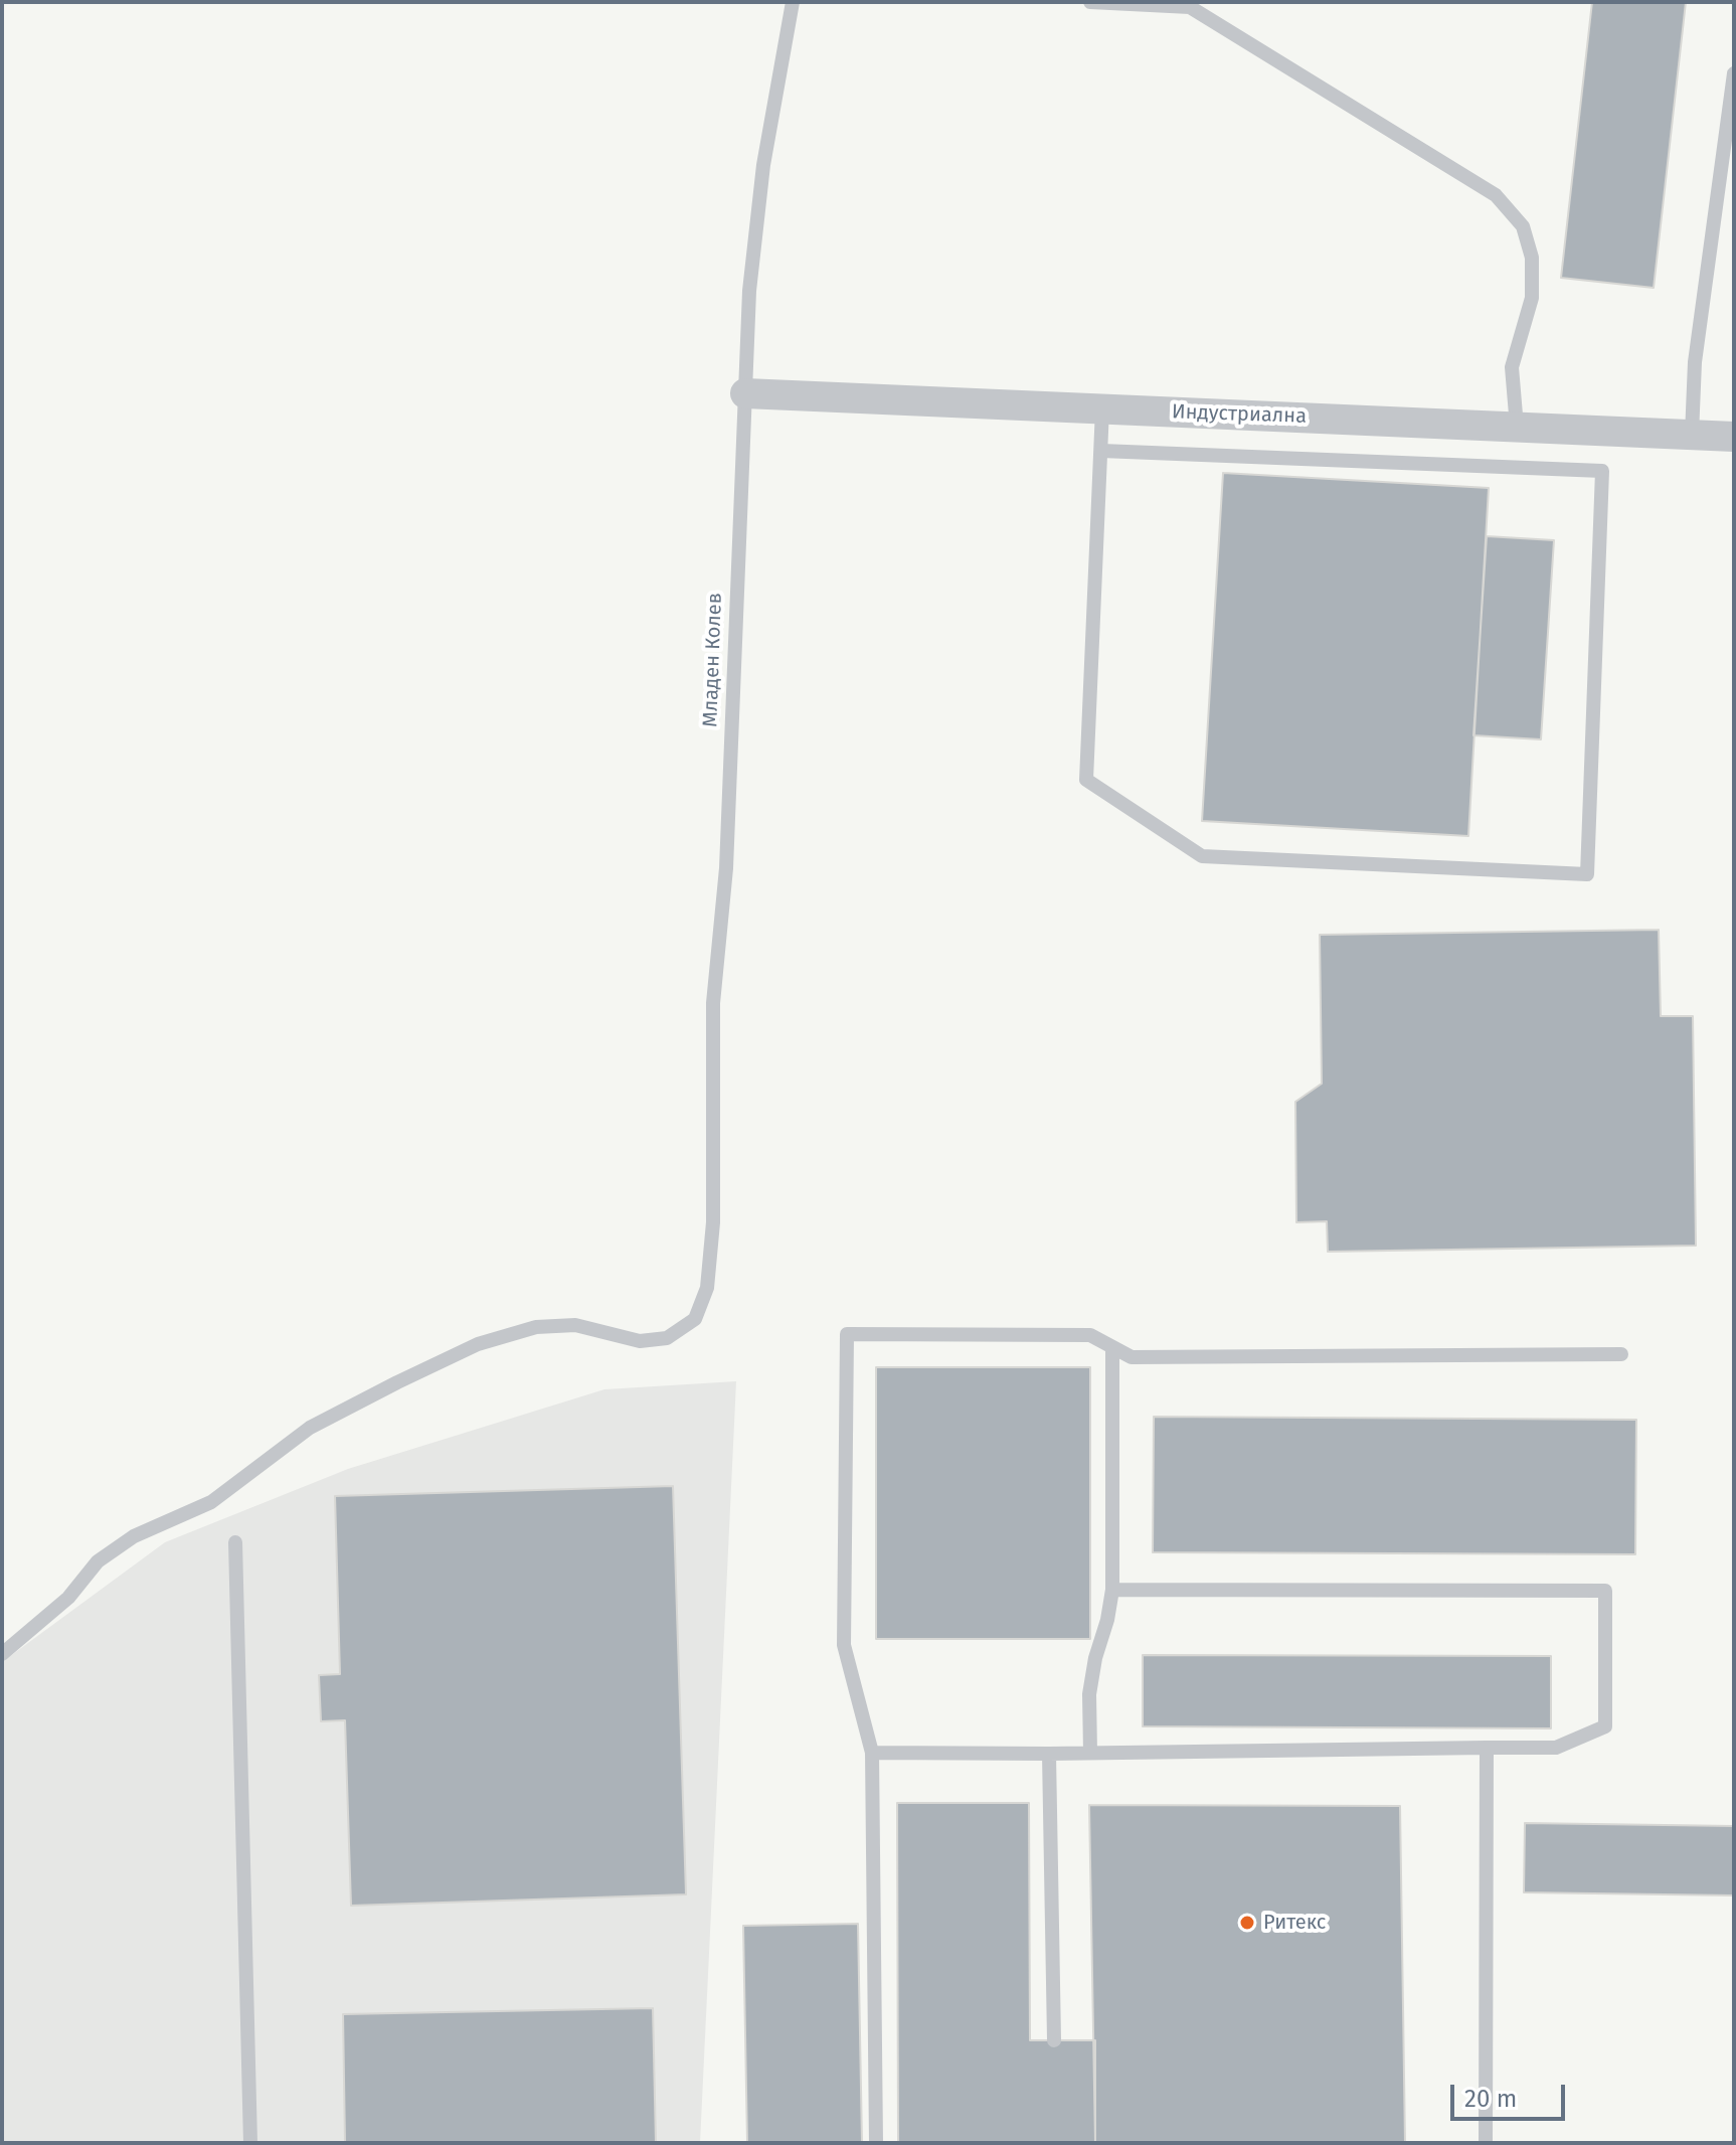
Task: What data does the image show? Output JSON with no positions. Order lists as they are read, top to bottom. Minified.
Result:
{"streets":{"street":["Индустриална"],"lane":["Младен Колев"]},"crossings":[["Индустриална","Младен Колев"]],"places":["Ритекс"],"scale_bar":"20 m"}
